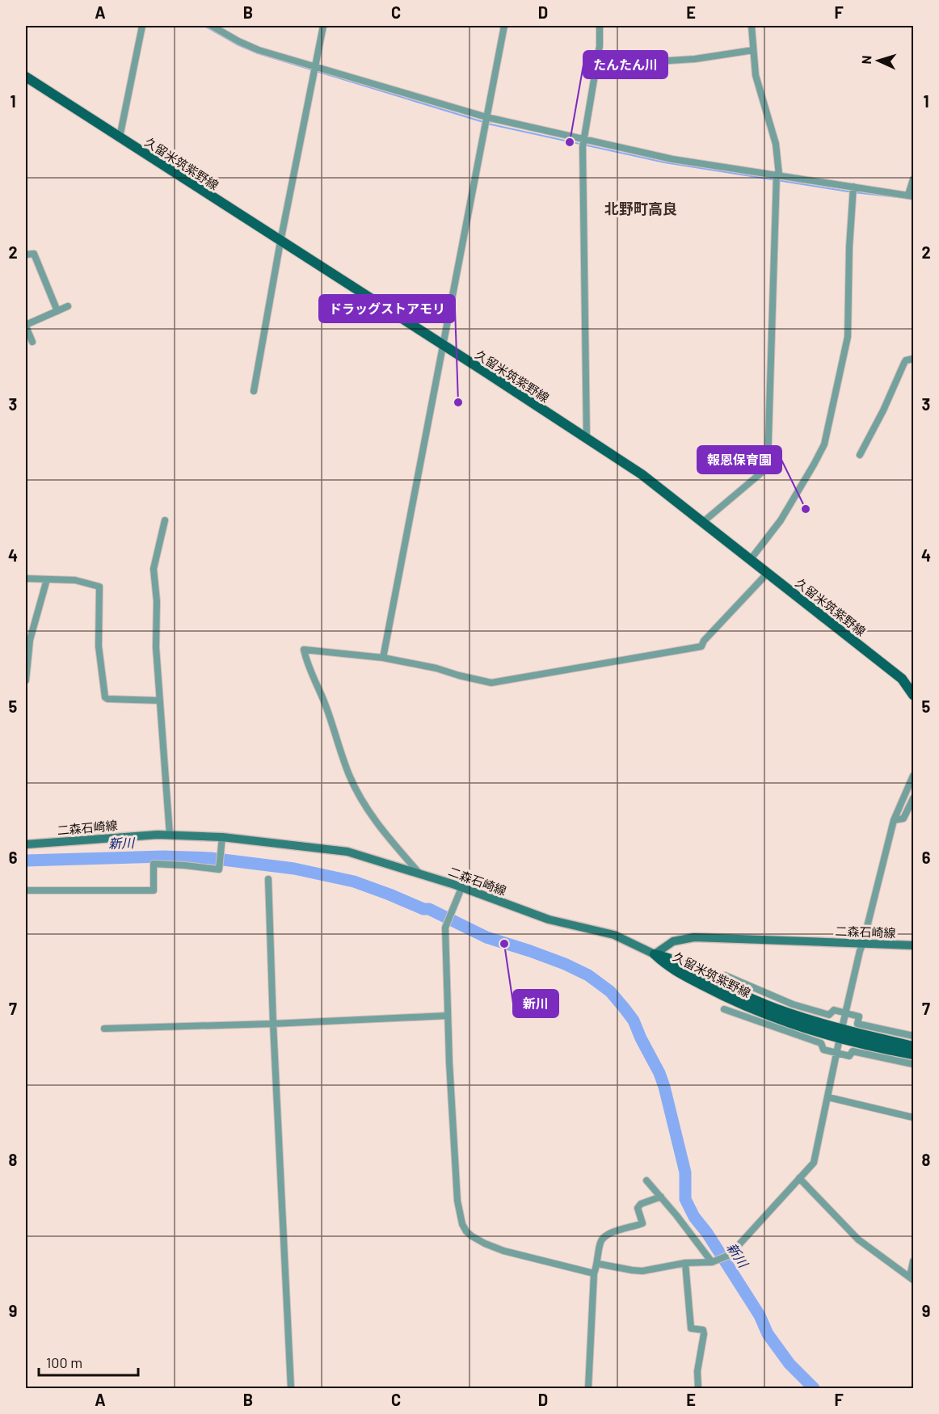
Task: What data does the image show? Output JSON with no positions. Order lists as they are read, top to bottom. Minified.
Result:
{"streets":{"main road":["久留米筑紫野線","二森石崎線"]},"crossings":[["久留米筑紫野線","二森石崎線"]],"districts":["北野町高良"],"water":["新川"],"places":["たんたん川","ドラッグストアモリ","報恩保育園","新川"],"scale_bar":"100 m","north":"left","grid":{"columns":["A","B","C","D","E","F"],"rows":["1","2","3","4","5","6","7","8","9"]}}
